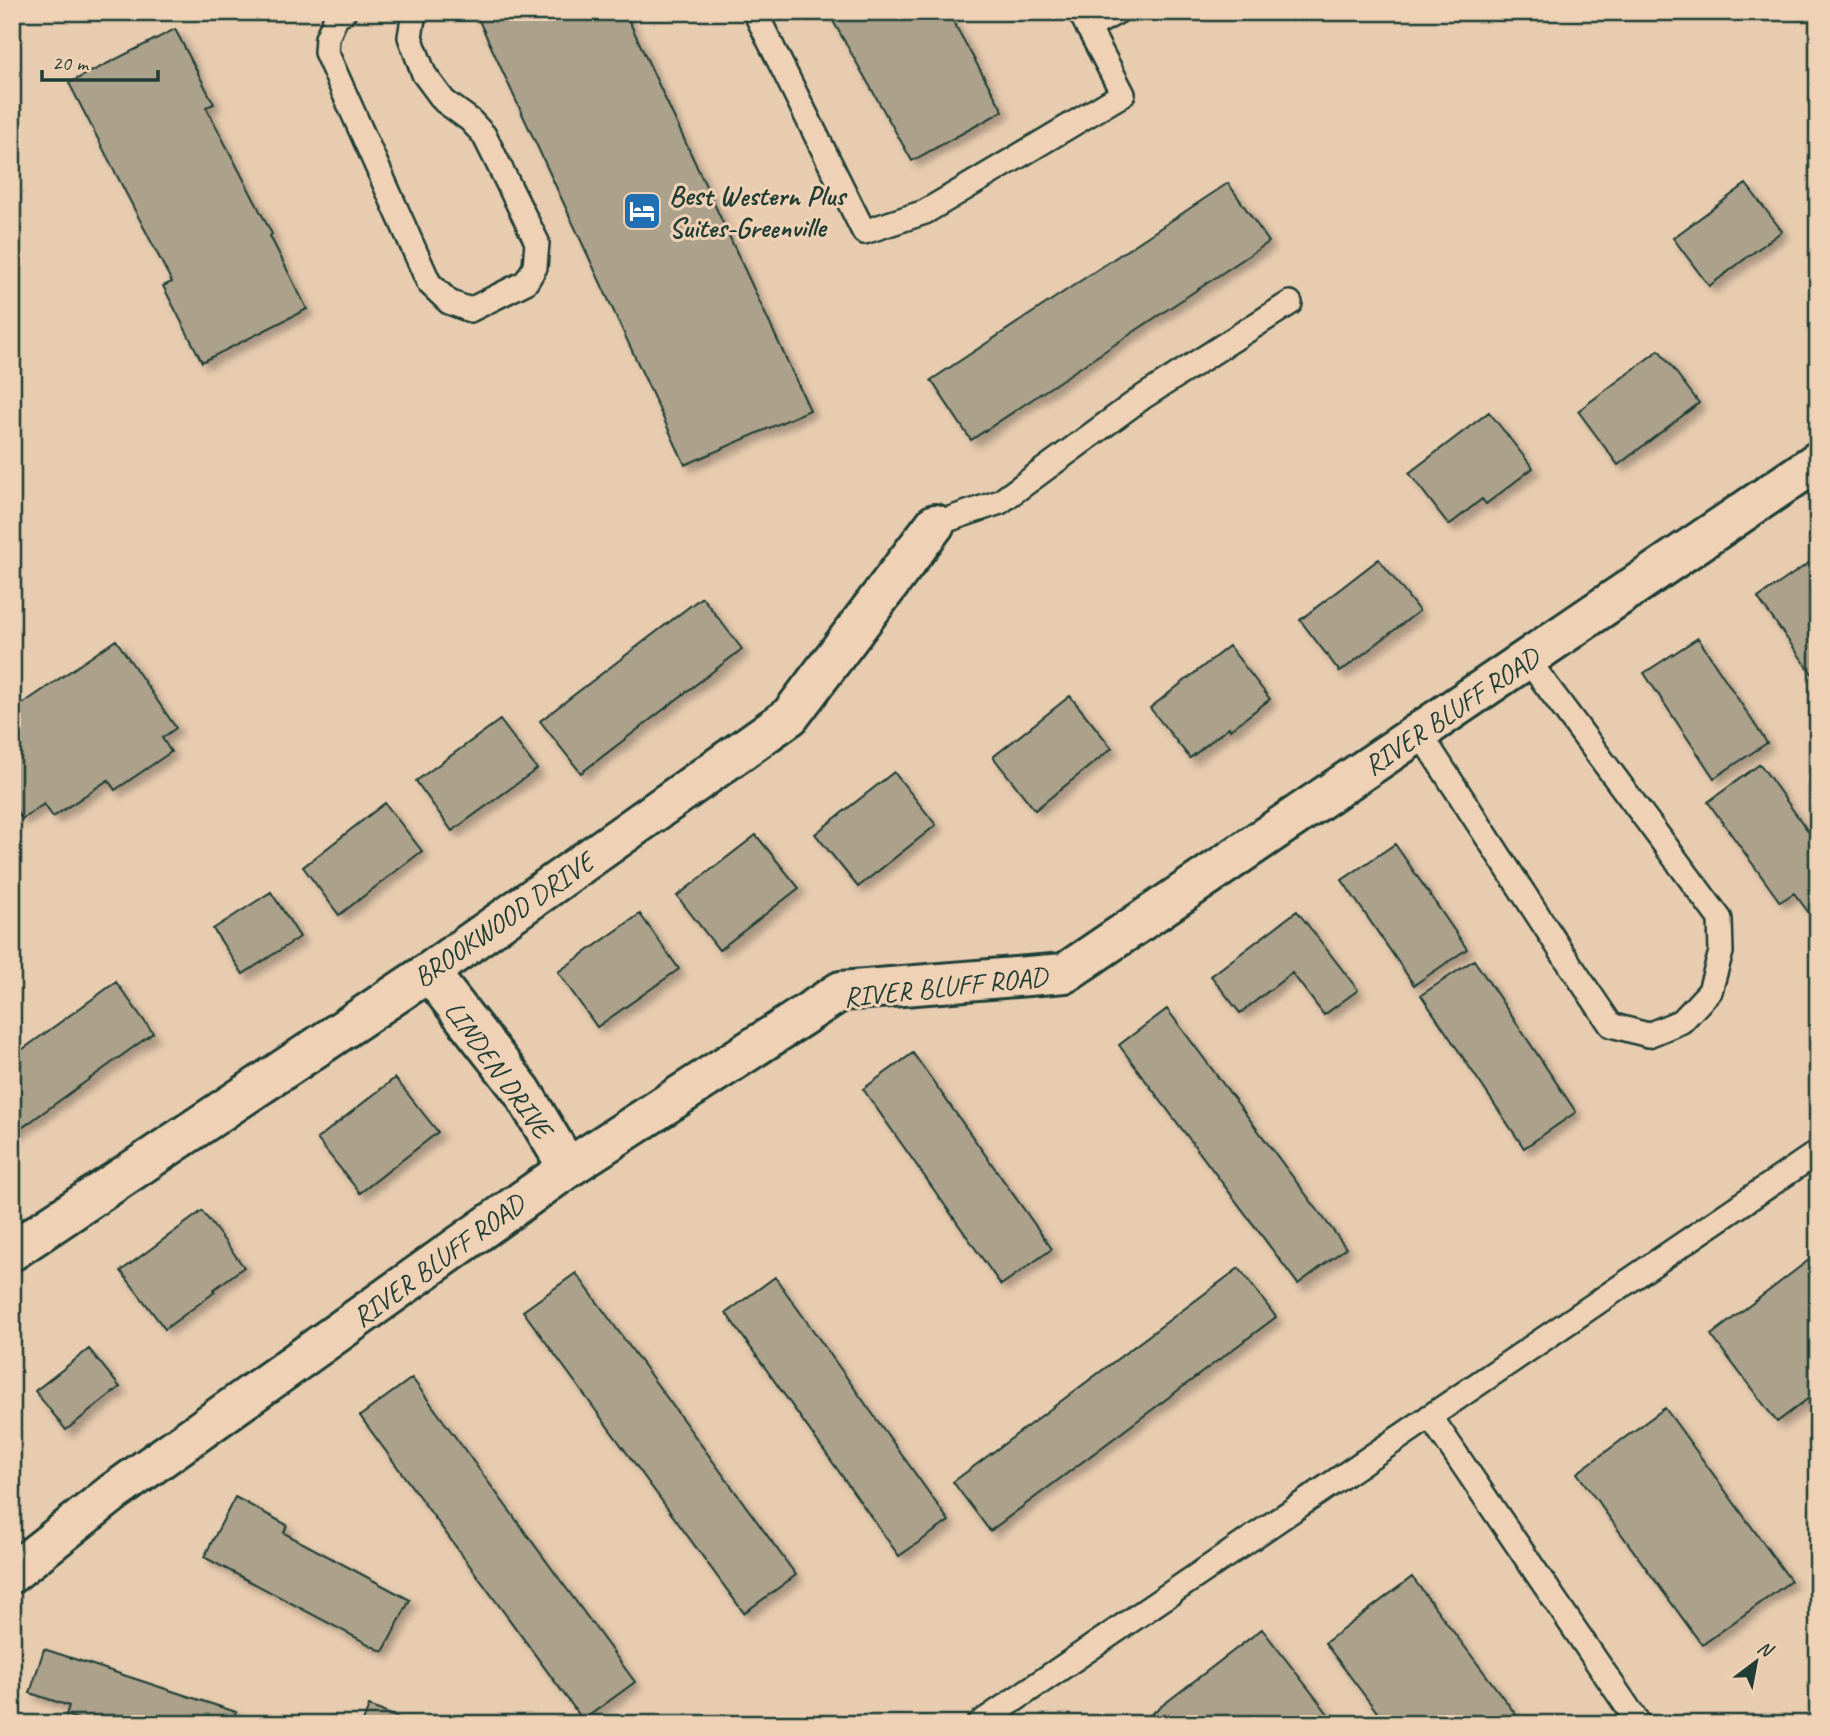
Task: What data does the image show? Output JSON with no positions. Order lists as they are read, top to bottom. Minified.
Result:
{"streets":{"street":["RIVER BLUFF ROAD","BROOKWOOD DRIVE","LINDEN DRIVE"]},"crossings":[["RIVER BLUFF ROAD","LINDEN DRIVE"],["BROOKWOOD DRIVE","LINDEN DRIVE"]],"places":{"hotel":["Best Western Plus Suites-Greenville"]},"scale_bar":"20 m","north":"top right"}
